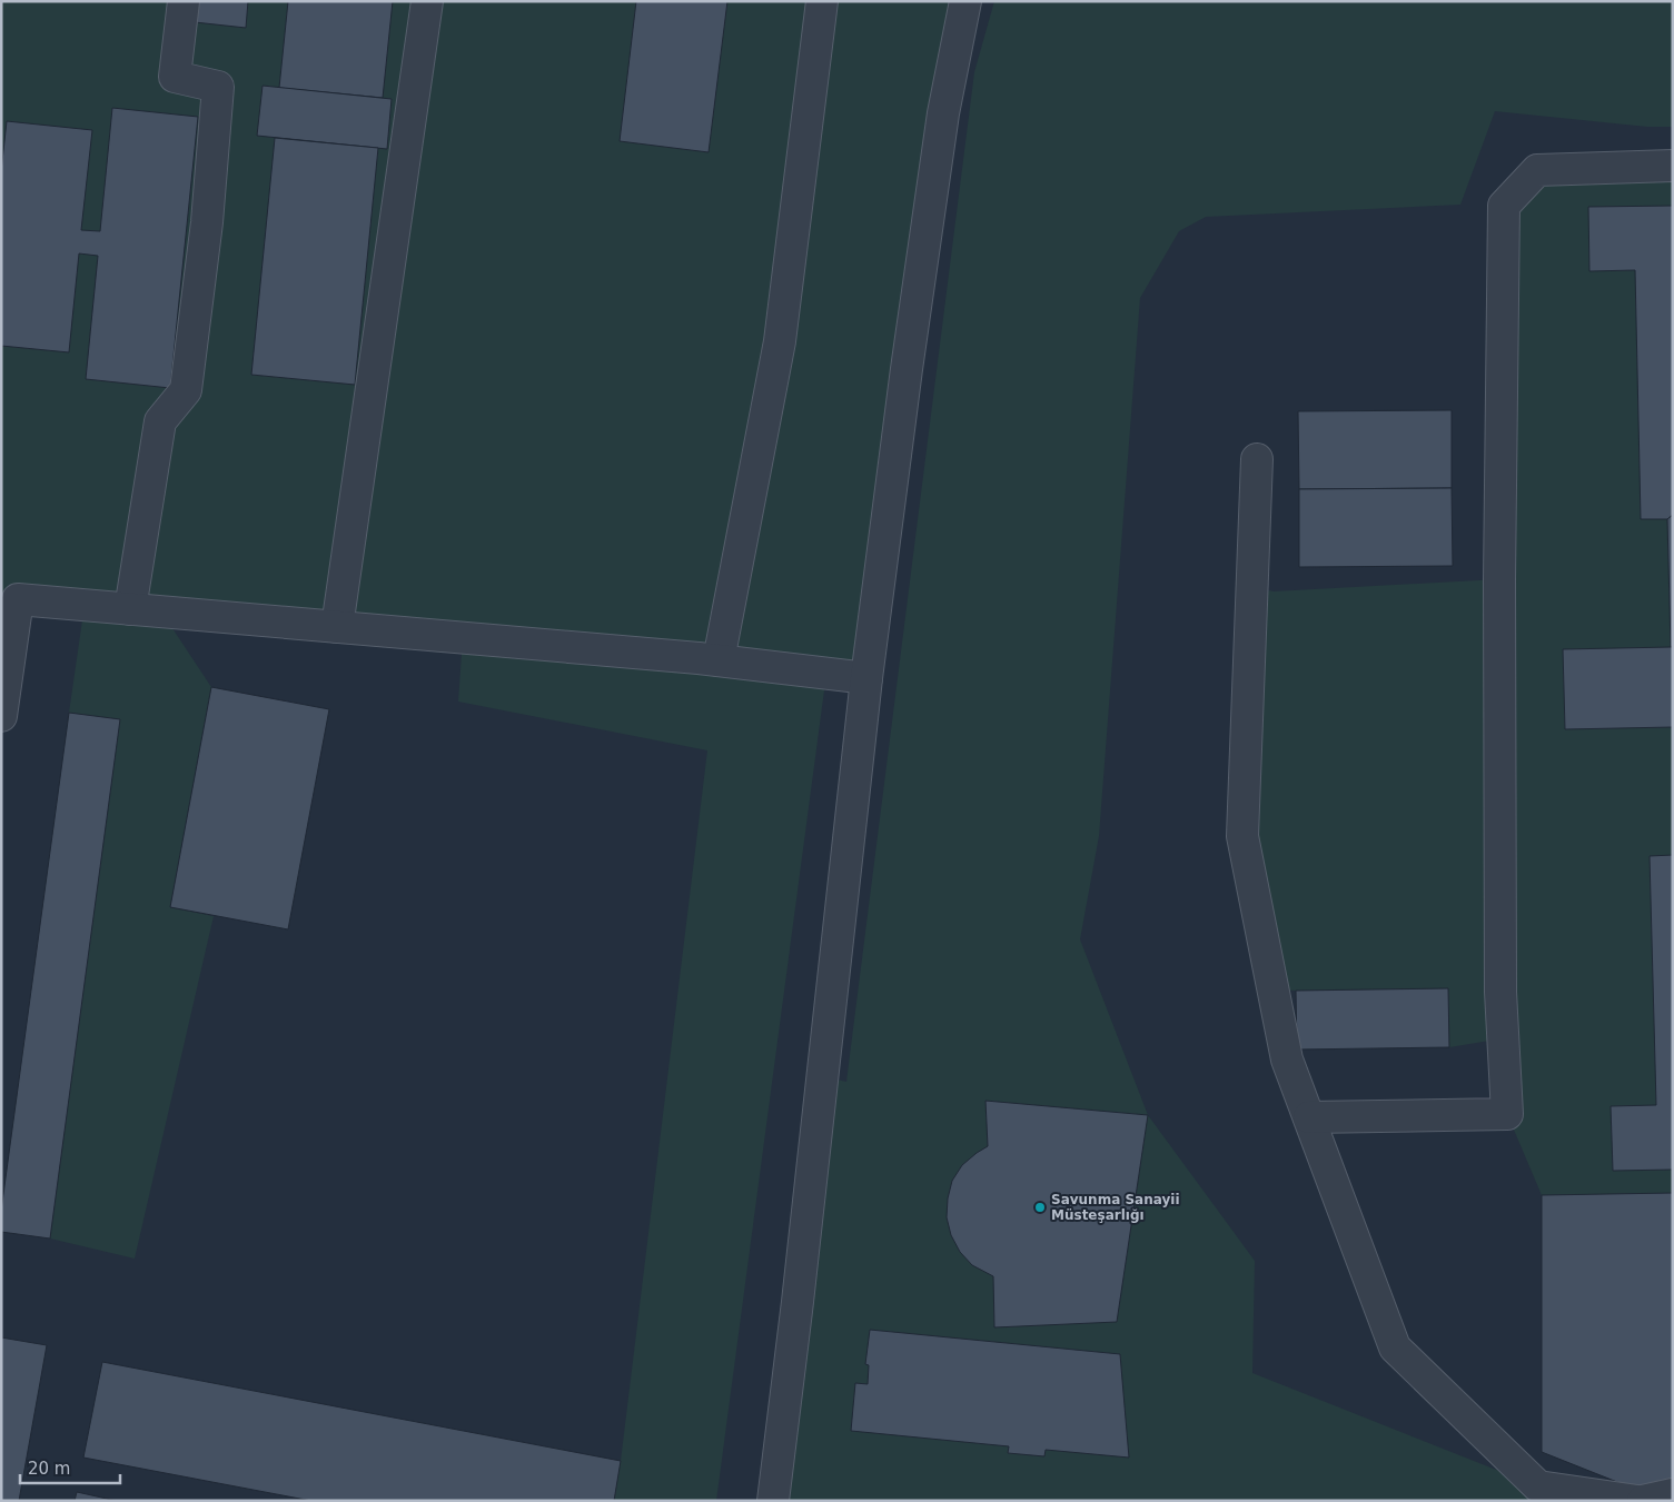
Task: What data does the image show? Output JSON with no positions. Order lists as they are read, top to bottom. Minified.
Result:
{"places":["Savunma Sanayii Müsteşarlığı"],"scale_bar":"20 m"}
